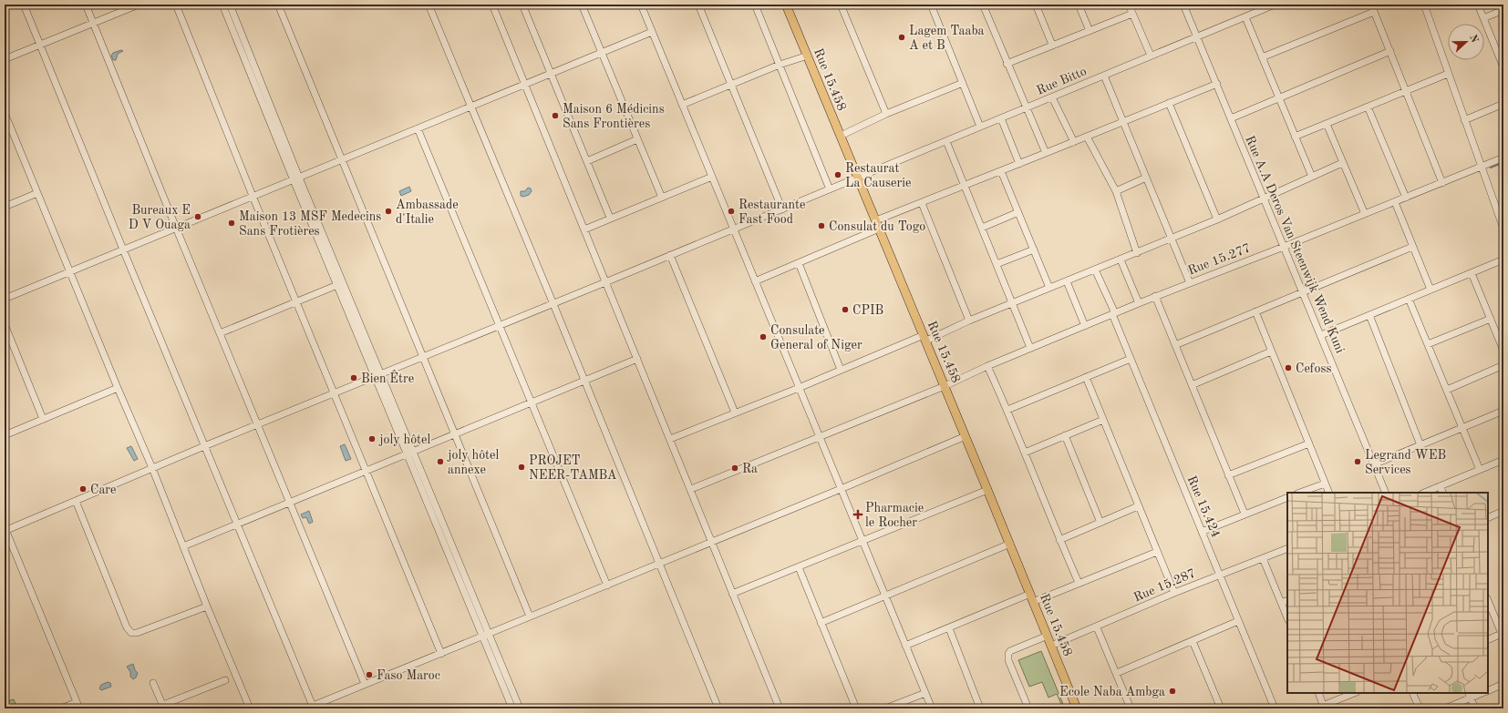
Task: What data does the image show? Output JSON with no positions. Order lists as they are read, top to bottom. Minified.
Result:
{"streets":{"main road":["Rue 15.458"],"street":["Rue Bitto","Rue A.A Deros Van Steenwijk Wend Kuni","Rue 15.277","Rue 15.424","Rue 15.287"]},"crossings":[["Rue 15.458","Rue Bitto"],["Rue 15.458","Rue 15.277"],["Rue 15.458","Rue 15.287"],["Rue Bitto","Rue A.A Deros Van Steenwijk Wend Kuni"],["Rue A.A Deros Van Steenwijk Wend Kuni","Rue 15.277"],["Rue 15.277","Rue 15.424"],["Rue 15.424","Rue 15.287"]],"places":{"other":["Lagem Taaba A et B","Maison 6 Médicins Sans Frontières","Restaurat La Causerie","Ambassade d'Italie","Restaurante Fast Food","Bureaux E D V Ouaga","Maison 13 MSF Medecins Sans Frotières","Consulat du Togo","CPIB","Consulate General of Niger","Cefoss","Bien Être","joly hôtel","joly hôtel annexe","Legrand WEB Services","PROJET NEER-TAMBA","Ra","Care","Faso Maroc","Ecole Naba Ambga"],"health":["Pharmacie le Rocher"]},"north":"right"}
